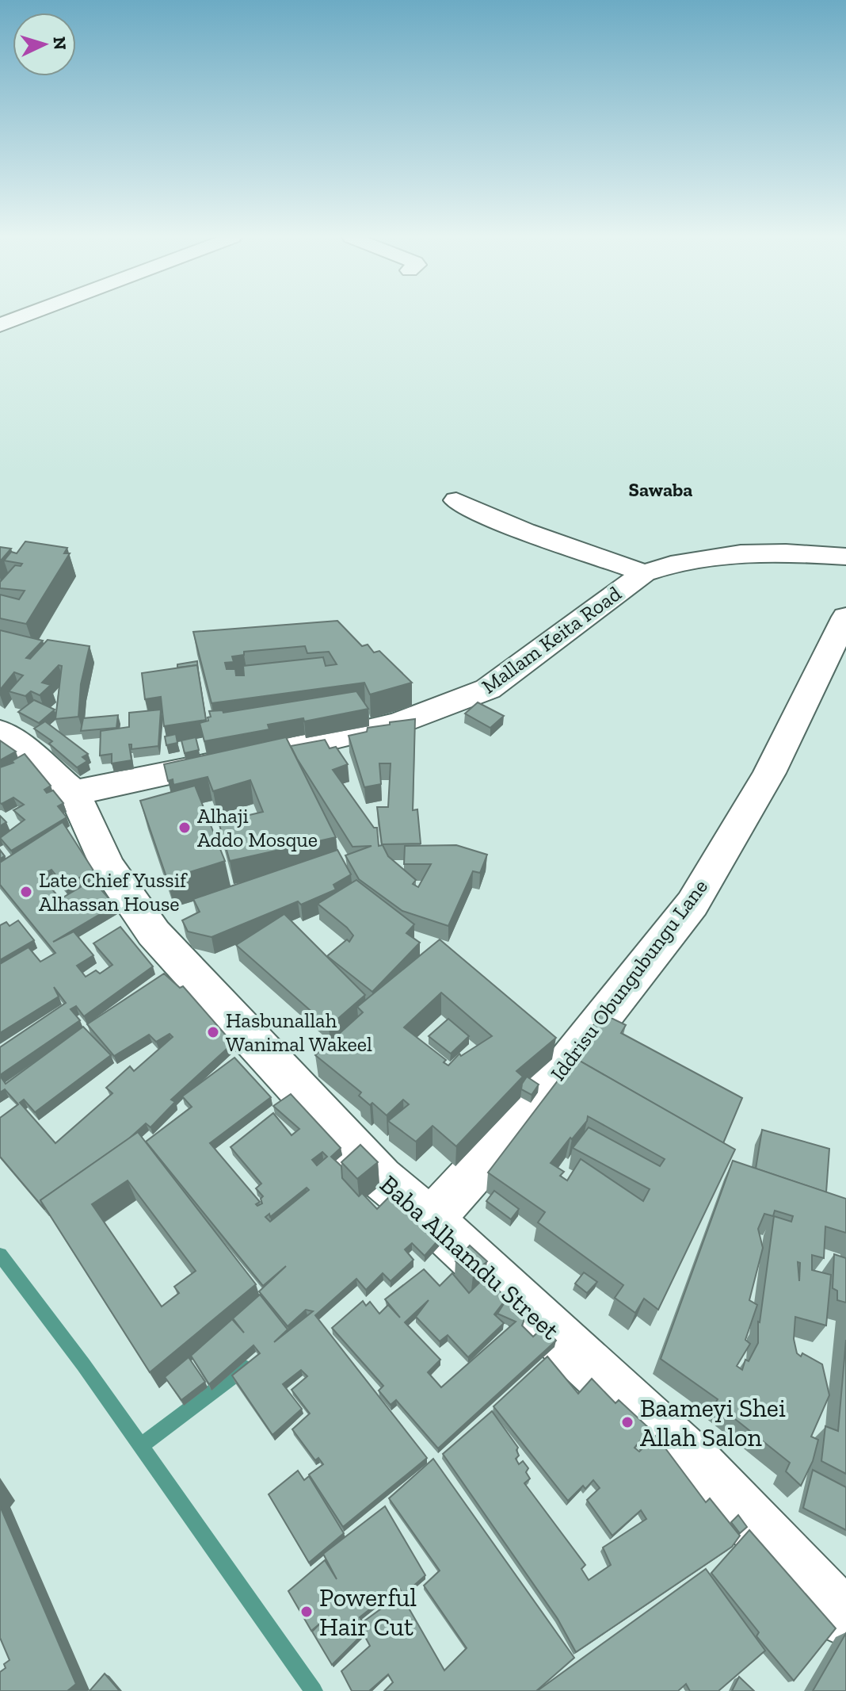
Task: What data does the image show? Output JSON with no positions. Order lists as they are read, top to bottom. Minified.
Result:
{"streets":{"street":["Mallam Keita Road","Iddrisu Obungubungu Lane","Baba Alhamdu Street"]},"crossings":[["Mallam Keita Road","Baba Alhamdu Street"],["Iddrisu Obungubungu Lane","Baba Alhamdu Street"]],"districts":["Sawaba"],"places":["Alhaji Addo Mosque","Late Chief Yussif Alhassan House","Hasbunallah Wanimal Wakeel","Baameyi Shei Allah Salon","Powerful Hair Cut"],"north":"right"}
